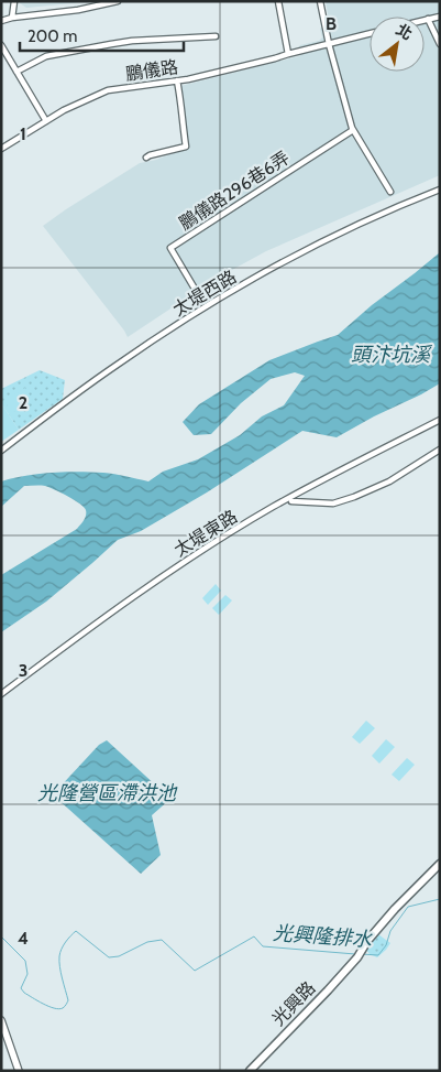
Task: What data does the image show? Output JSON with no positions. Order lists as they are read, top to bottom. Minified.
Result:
{"streets":{"main road":["光興路"],"street":["鵬儀路","鵬儀路296巷6弄","太堤西路","太堤東路"]},"water":["頭汴坑溪","光隆營區滯洪池","光興隆排水"],"scale_bar":"200 m","north":"top right","grid":{"columns":["B"],"rows":["1","2","3","4"]}}
